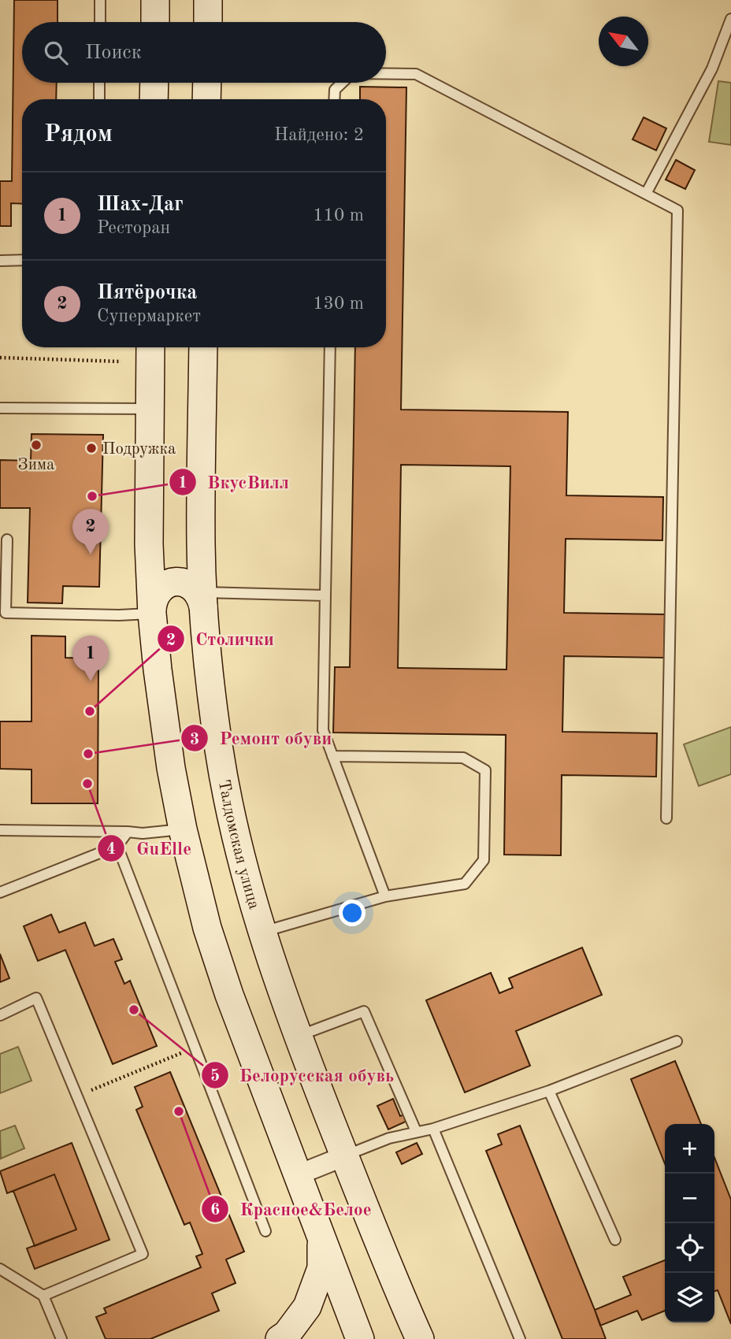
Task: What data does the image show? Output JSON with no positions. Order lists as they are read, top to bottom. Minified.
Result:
{"streets":{"main road":["Талдомская улица"]},"places":["Зима","Подружка","ВкусВилл","Столички","Ремонт обуви","GuElle","Белорусская обувь","Красное&Белое"],"north":"top left","page":{"search":"Поиск","heading":["Рядом","Найдено: 2"],"list":[{"mark":"1","name":"Шах-Даг","note":"Ресторан","value":"110 m"},{"mark":"2","name":"Пятёрочка","note":"Супермаркет","value":"130 m"}],"pins":["2","1"],"map_buttons":["+","−"]}}
